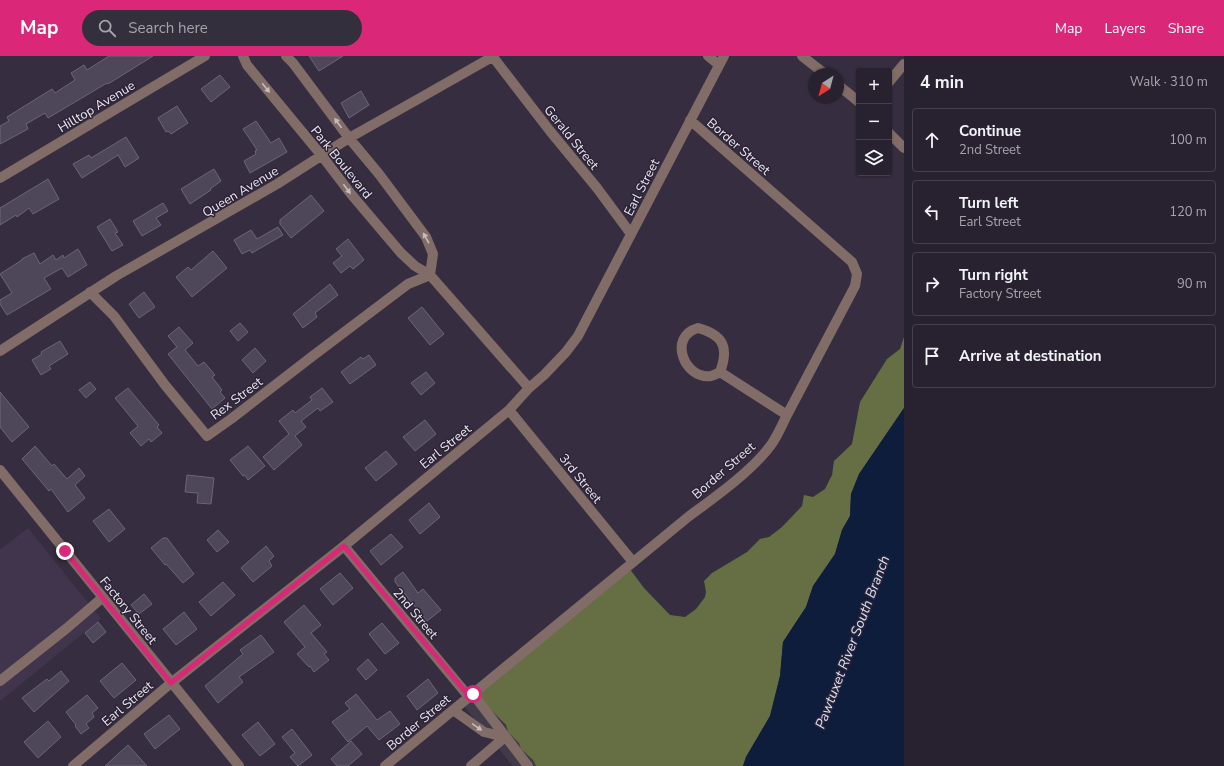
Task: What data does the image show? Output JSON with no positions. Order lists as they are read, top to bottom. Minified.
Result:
{"streets":{"street":["Hilltop Avenue","Gerald Street","Border Street","Park Boulevard","Earl Street","Queen Avenue","Rex Street","3rd Street","Factory Street","2nd Street"]},"crossings":[["Gerald Street","Earl Street"],["Gerald Street","Queen Avenue"],["Border Street","Earl Street"],["Border Street","3rd Street"],["Border Street","2nd Street"],["Park Boulevard","Earl Street"],["Park Boulevard","Queen Avenue"],["Park Boulevard","Rex Street"],["Earl Street","3rd Street"],["Earl Street","Factory Street"],["Earl Street","2nd Street"],["Queen Avenue","Rex Street"]],"water":["Pawtuxet River South Branch"],"north":"bottom left","page":{"header":"Map","search":"Search here","nav":["Map","Layers","Share"],"heading":["4 min","Walk · 310 m"],"map_buttons":["+","−"],"list":[["Continue","2nd Street","100 m"],["Turn left","Earl Street","120 m"],["Turn right","Factory Street","90 m"],"Arrive at destination"]}}
